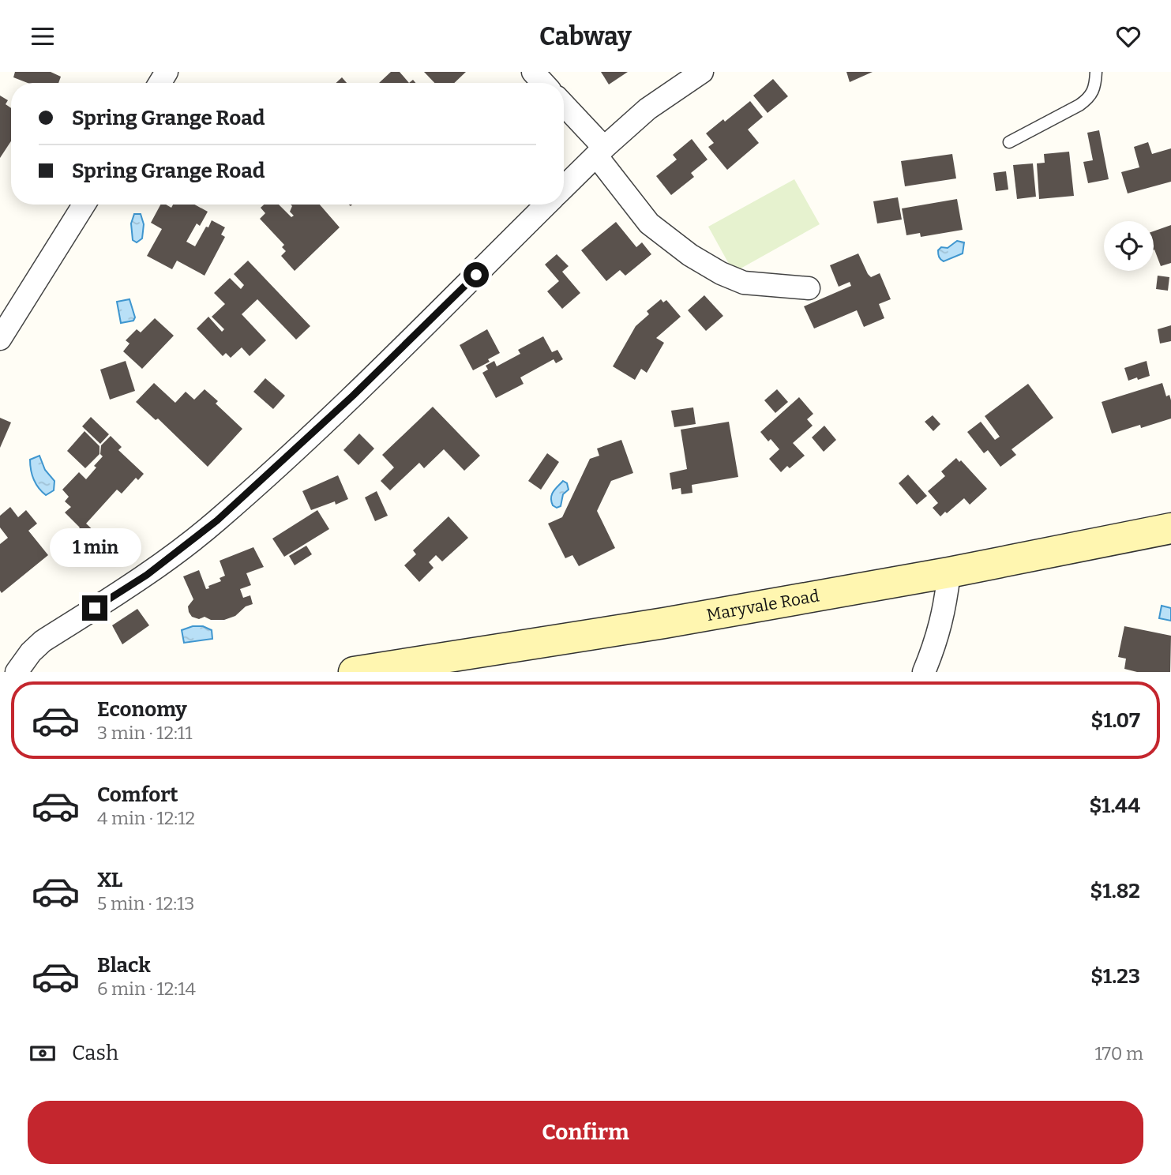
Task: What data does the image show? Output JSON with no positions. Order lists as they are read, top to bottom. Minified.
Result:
{"streets":{"street":["Maryvale Road"]},"page":{"header":"Cabway","banner":["Spring Grange Road","Spring Grange Road"],"bubble":"1 min","list":[{"name":"Economy","note":"3 min · 12:11","value":"$1.07"},{"name":"Comfort","note":"4 min · 12:12","value":"$1.44"},{"name":"XL","note":"5 min · 12:13","value":"$1.82"},{"name":"Black","note":"6 min · 12:14","value":"$1.23"}],"pay":["Cash","170 m"],"buttons":"Confirm"}}
